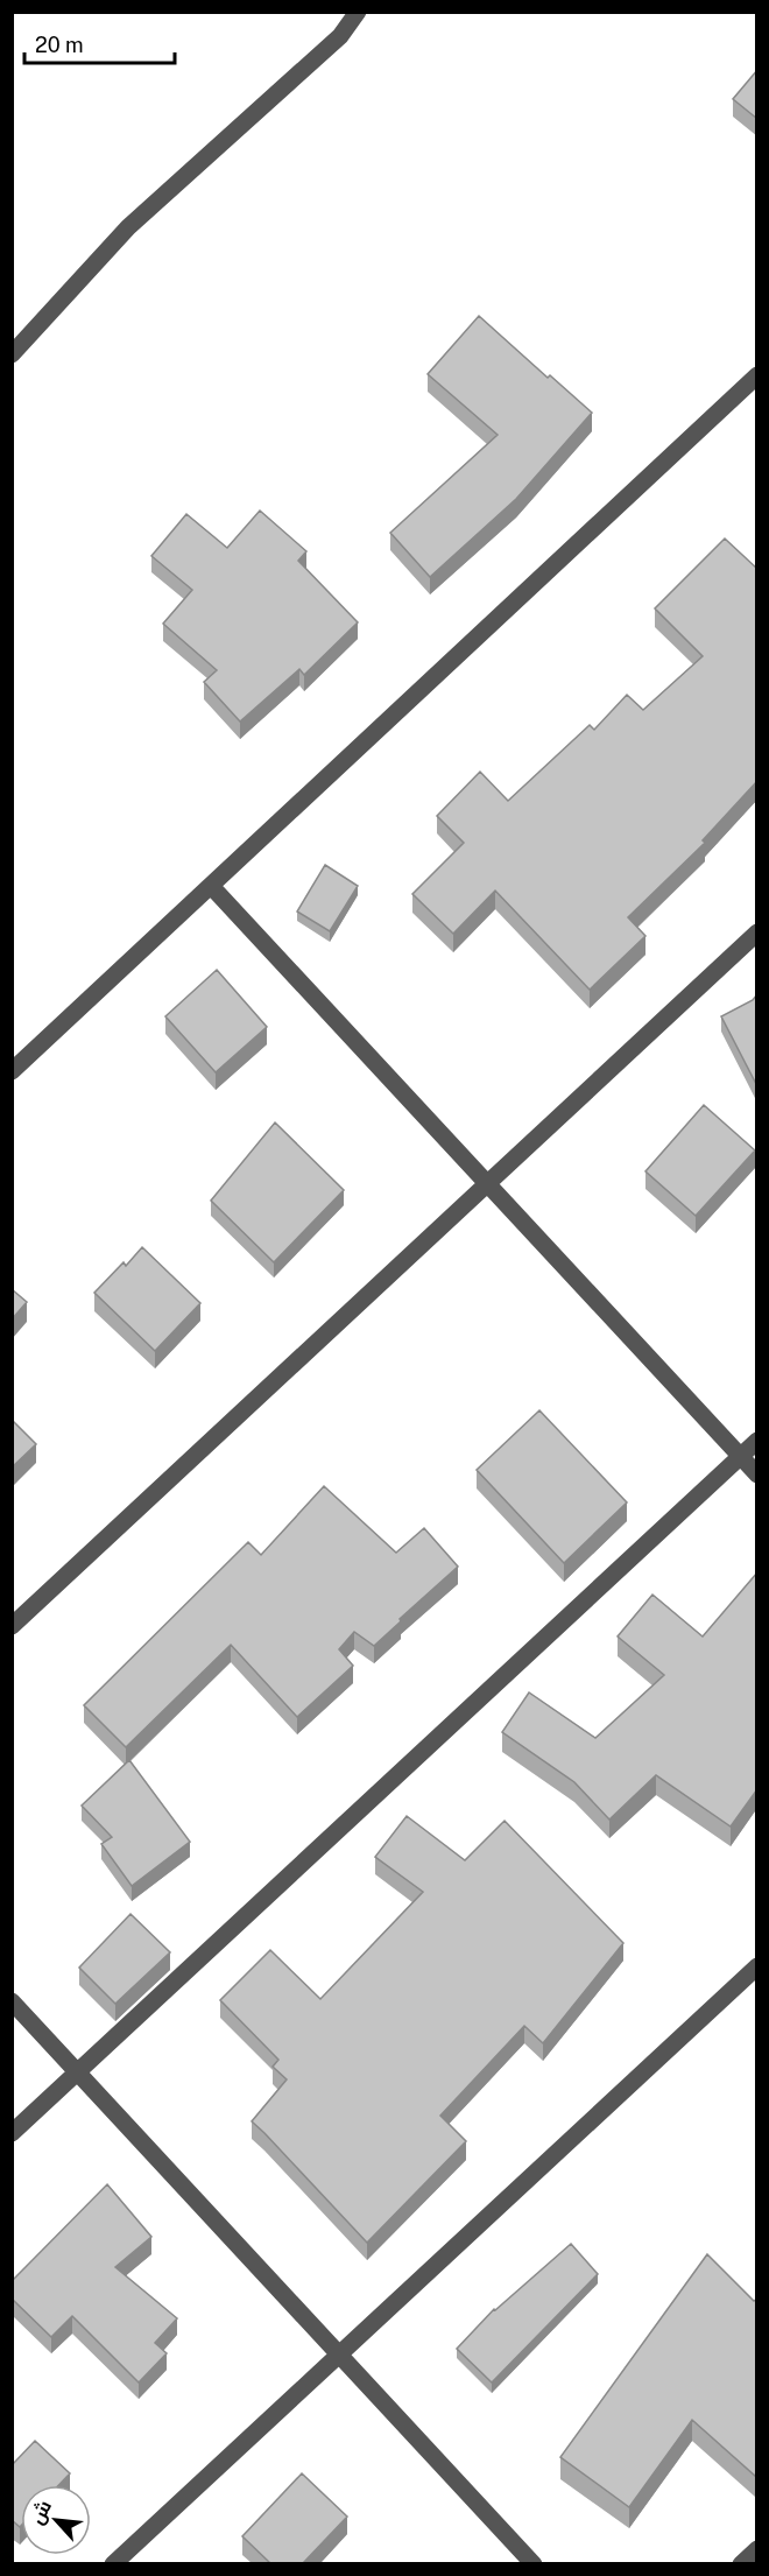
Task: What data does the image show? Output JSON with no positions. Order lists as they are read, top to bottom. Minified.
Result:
{"scale_bar":"20 m","north":"top left"}
